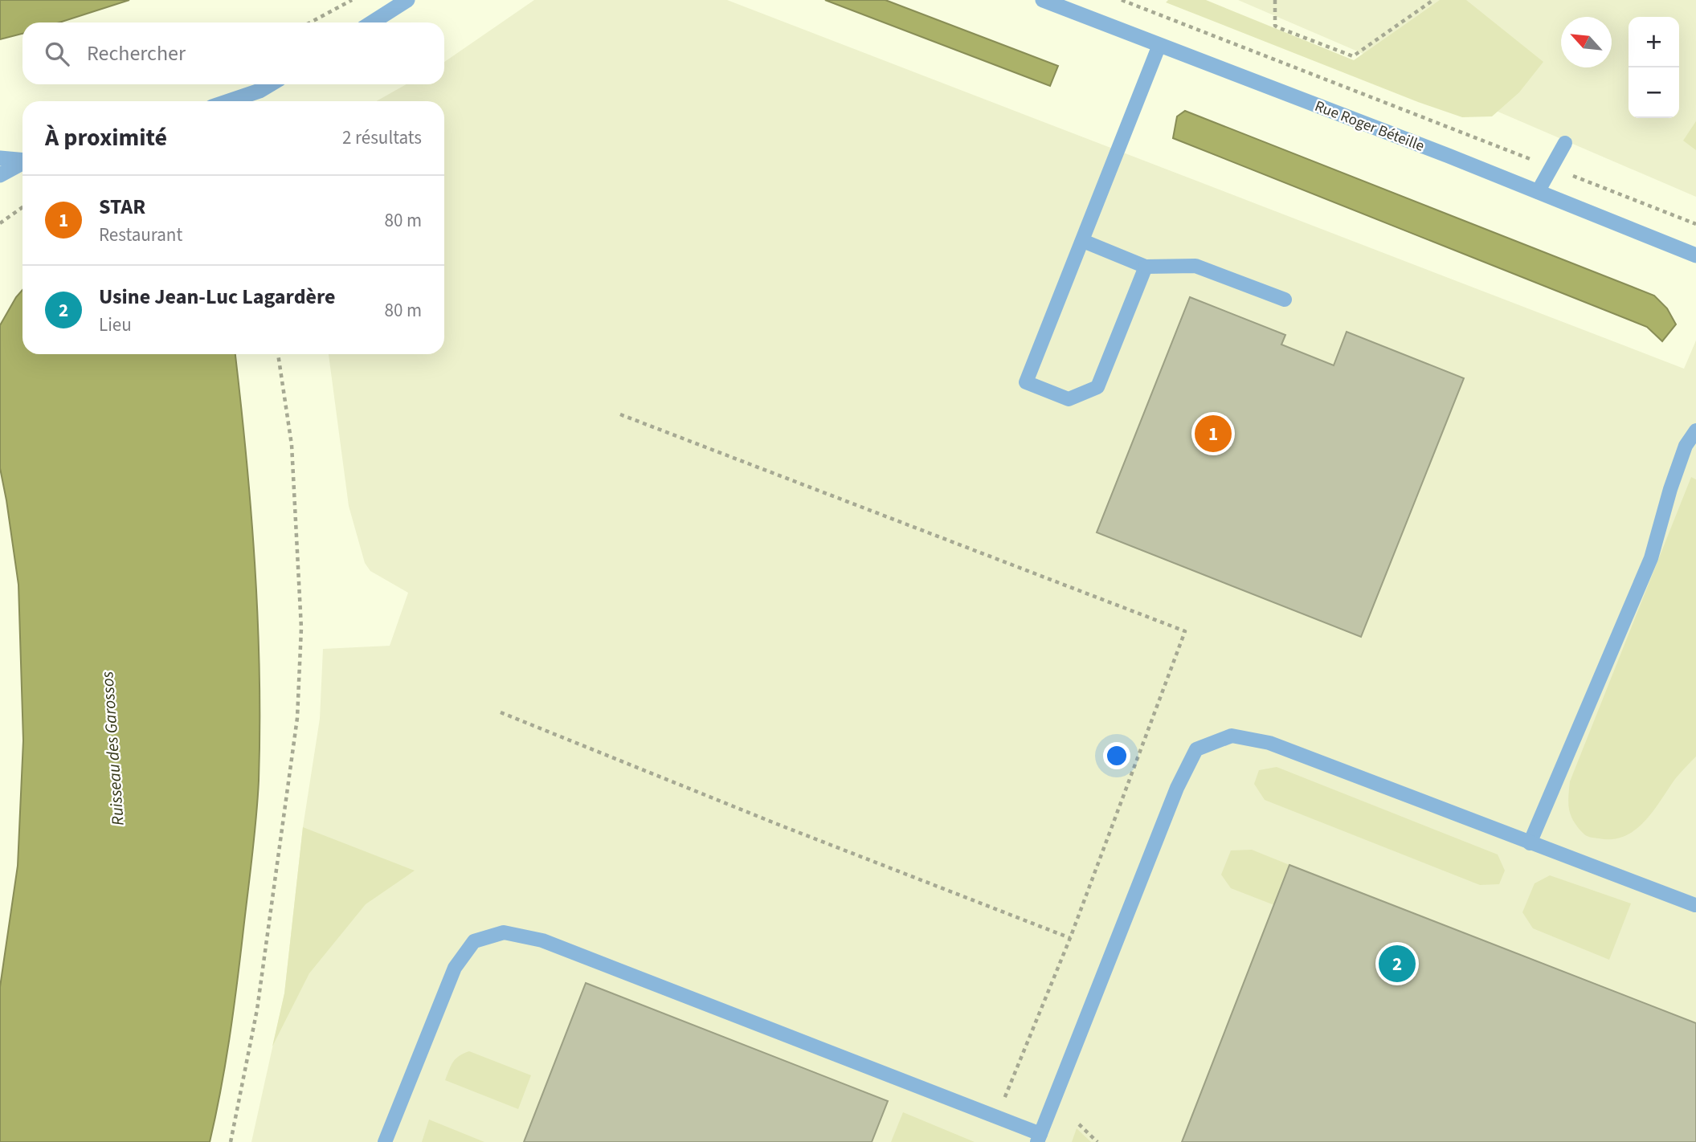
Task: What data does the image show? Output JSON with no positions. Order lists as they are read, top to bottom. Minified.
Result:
{"streets":{"street":["Rue Roger Béteille"]},"water":["Ruisseau des Garossos"],"north":"top left","page":{"map_buttons":["+","−"],"search":"Rechercher","heading":["À proximité","2 résultats"],"list":[{"mark":"1","name":"STAR","note":"Restaurant","value":"80 m"},{"mark":"2","name":"Usine Jean-Luc Lagardère","note":"Lieu","value":"80 m"}],"pins":["1","2"]}}
